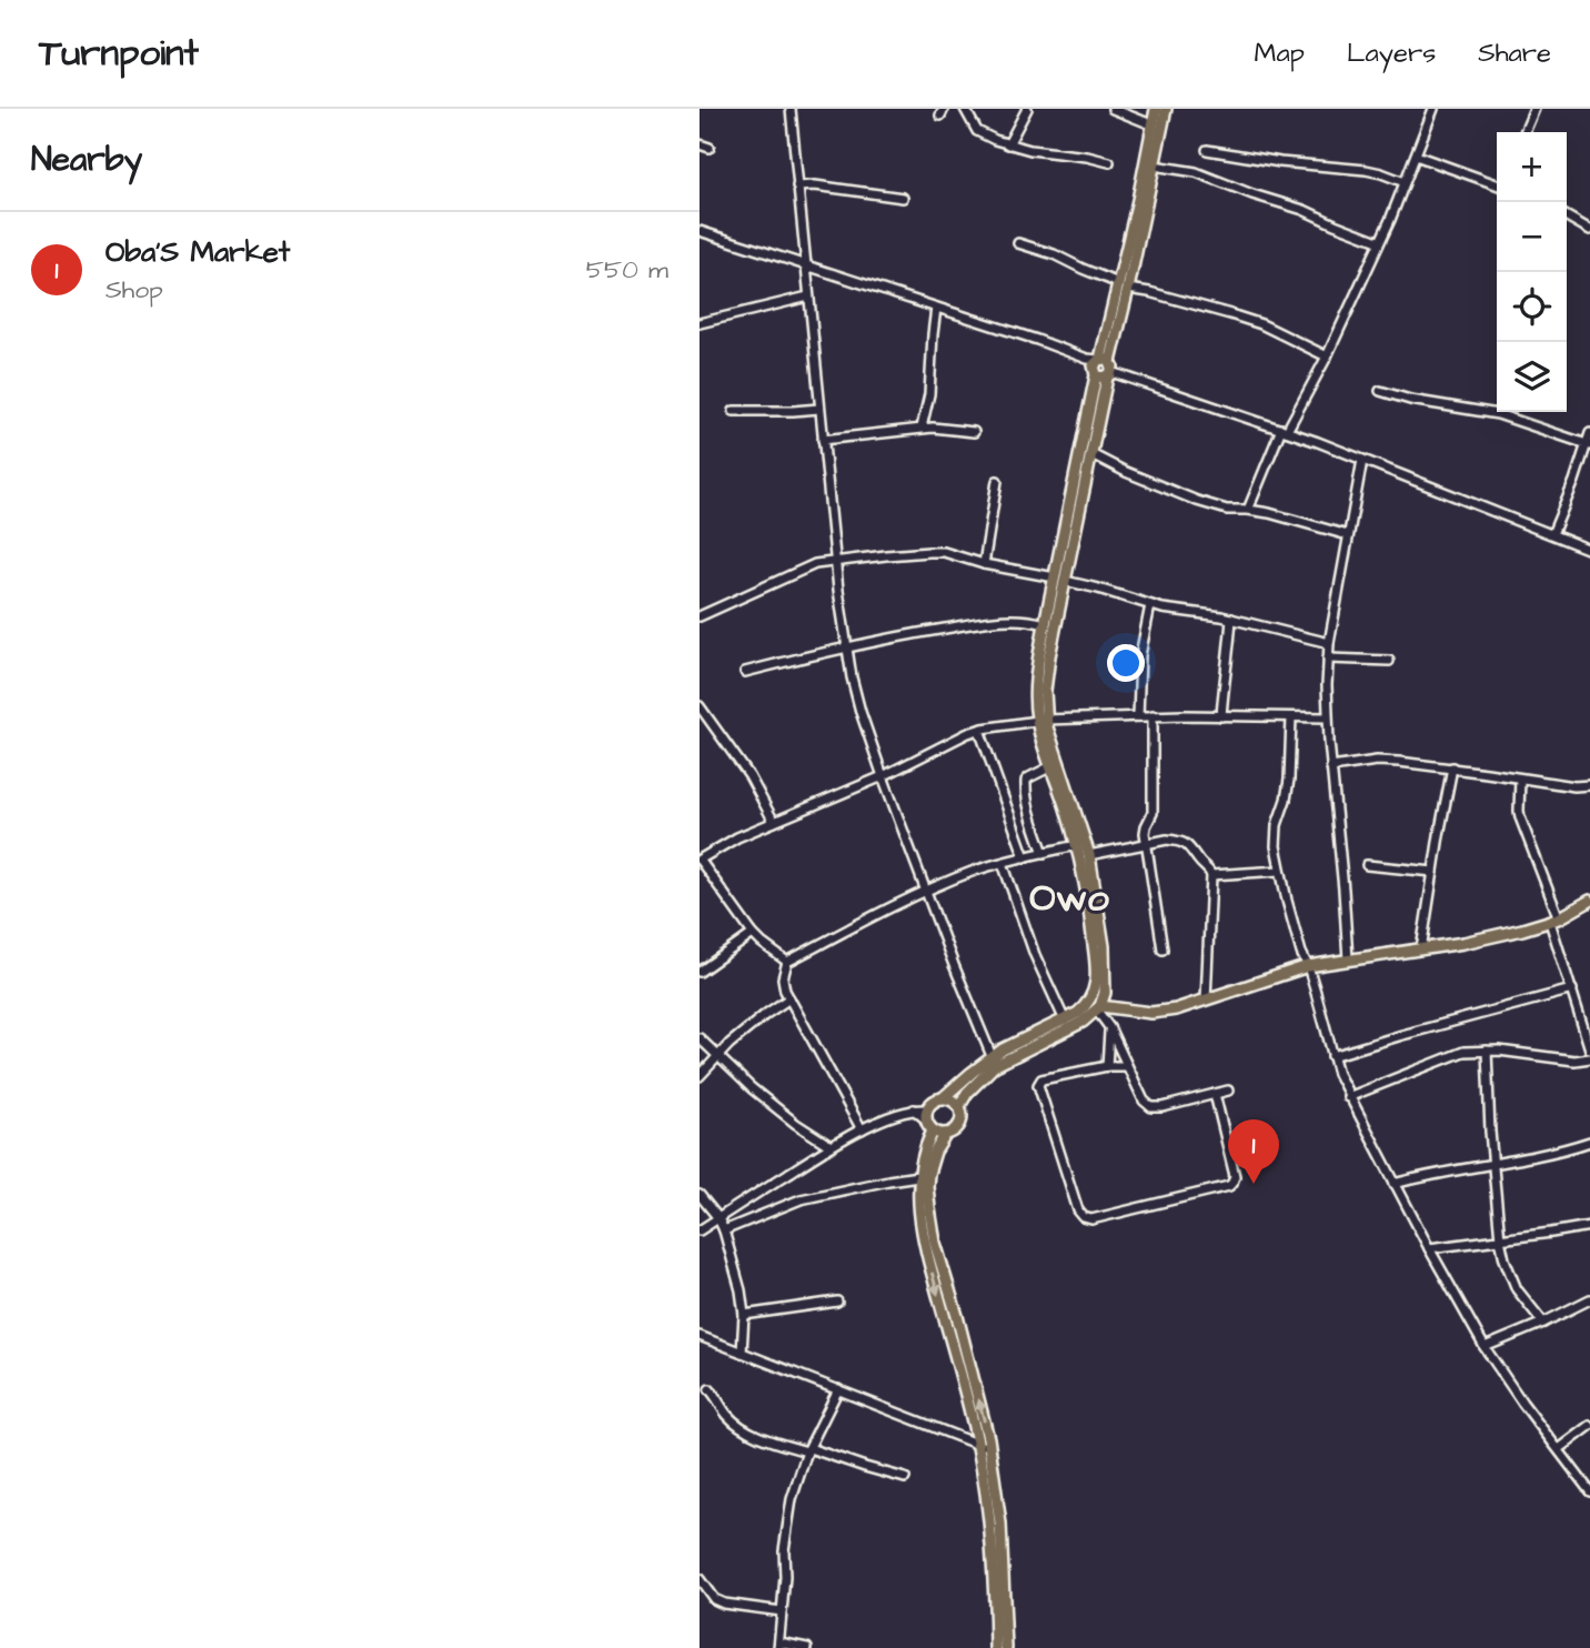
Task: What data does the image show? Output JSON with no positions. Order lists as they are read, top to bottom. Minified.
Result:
{"districts":["Owo"],"page":{"header":"Turnpoint","nav":["Map","Layers","Share"],"heading":"Nearby","map_buttons":["+","−"],"list":[{"mark":"1","name":"Oba'S Market","note":"Shop","value":"550 m"}],"pins":"1"}}
